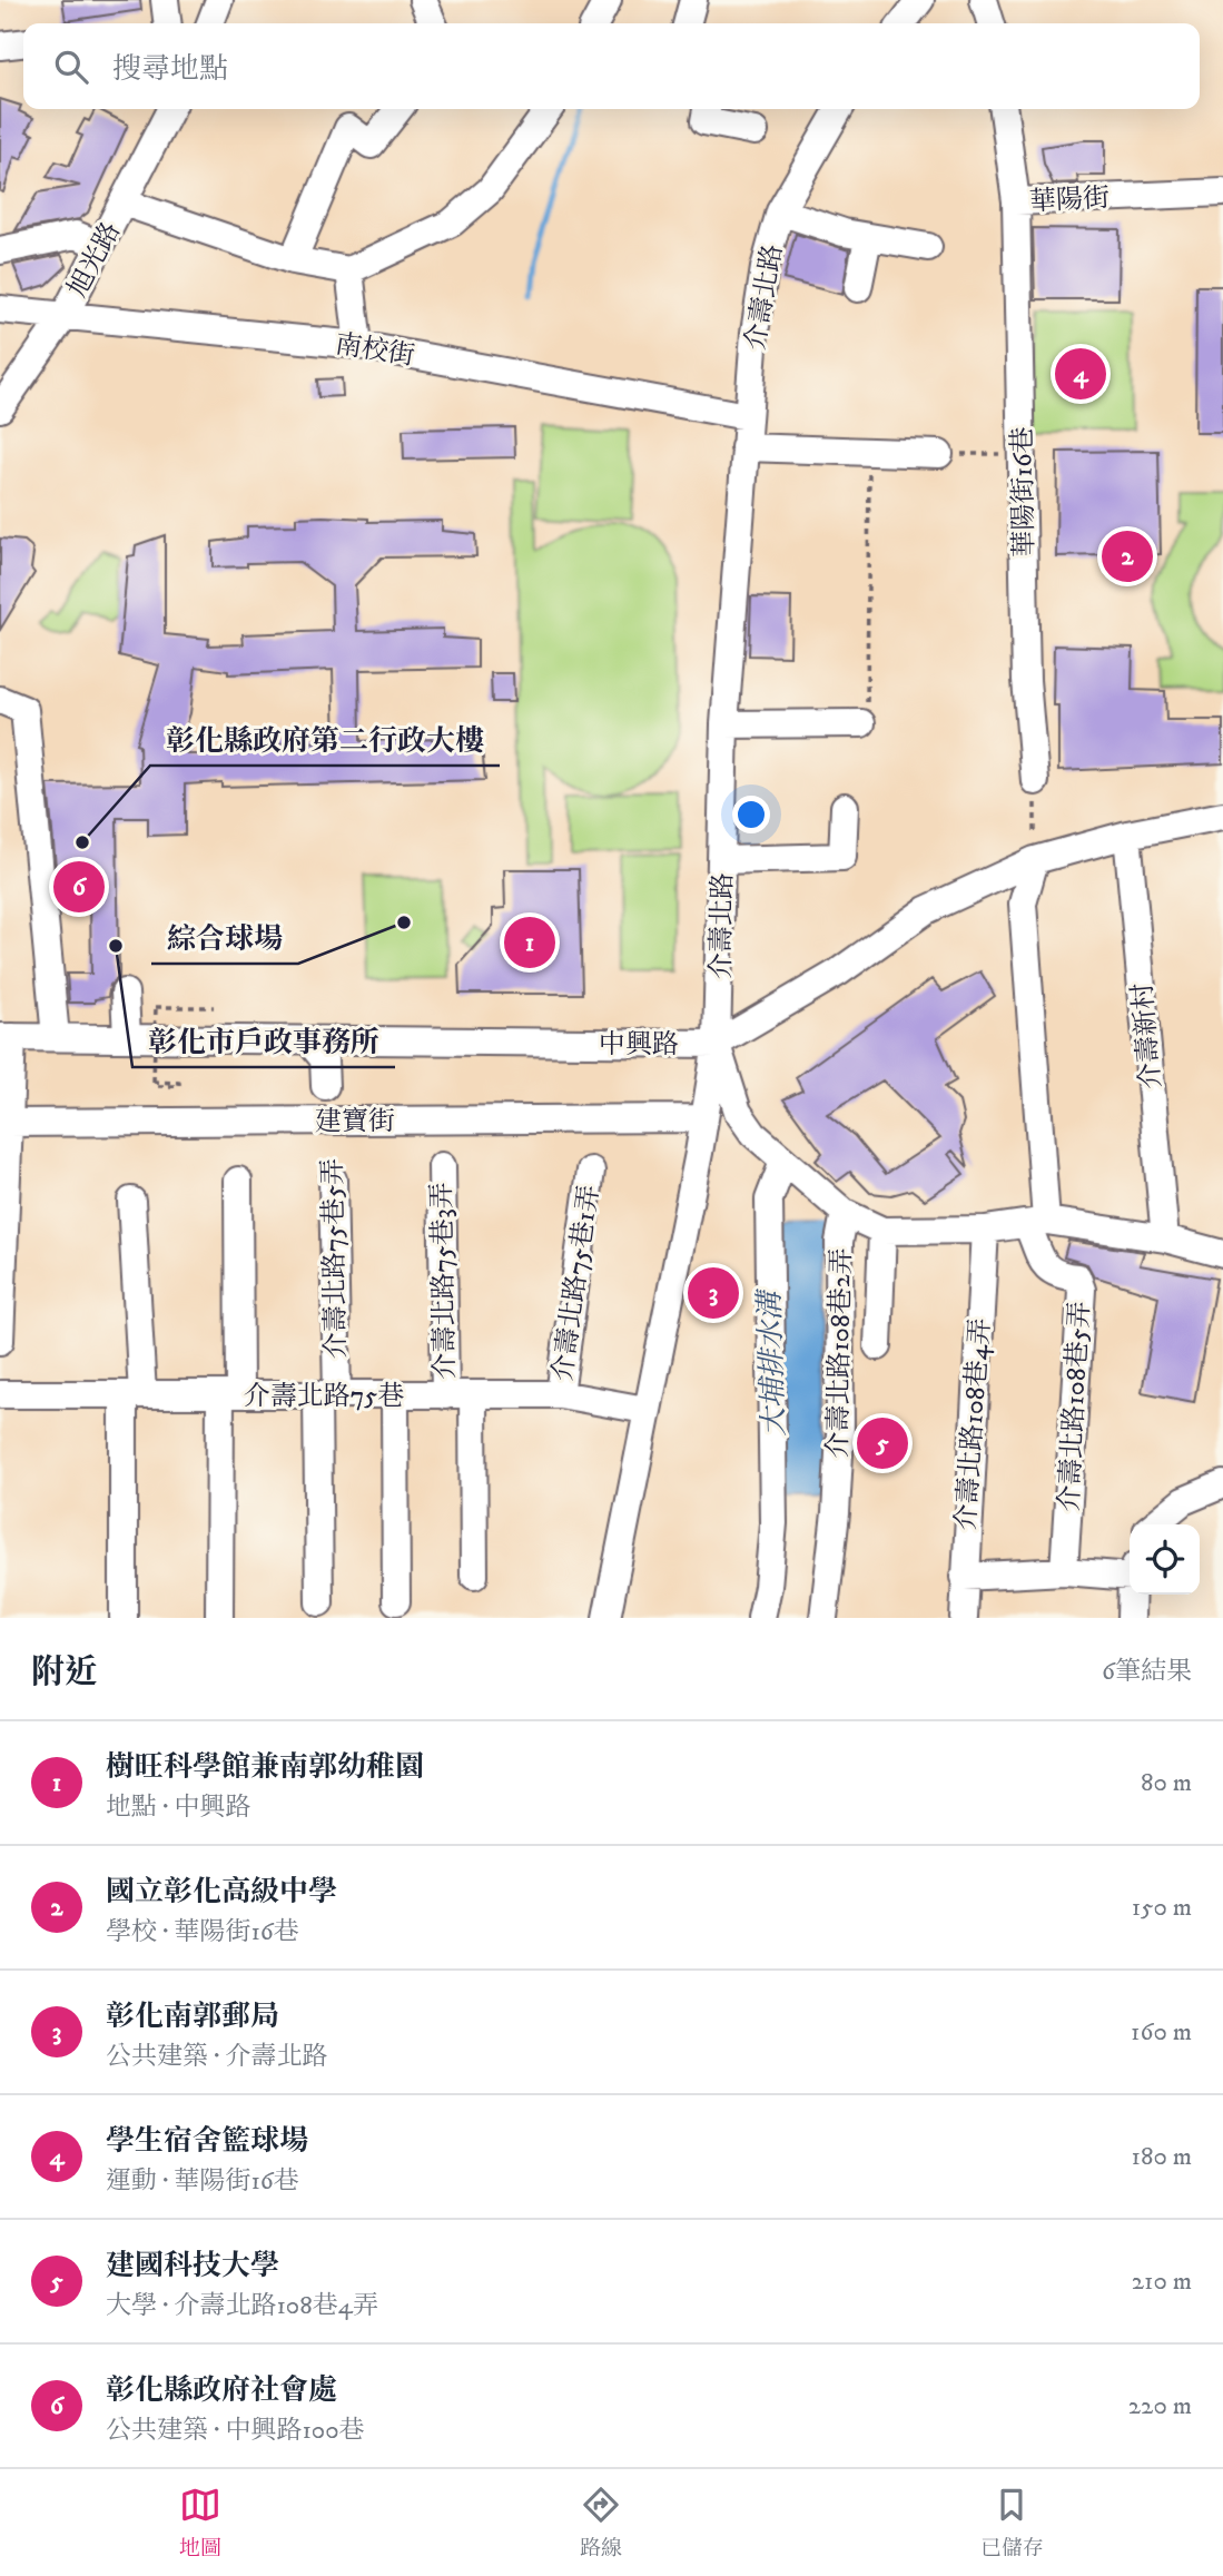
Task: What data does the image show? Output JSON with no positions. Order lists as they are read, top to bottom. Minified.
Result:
{"streets":{"street":["華陽街","旭光路","介壽北路","南校街","華陽街16巷","介壽新村","中興路","建寶街","介壽北路75巷5弄","介壽北路75巷3弄","介壽北路75巷1弄","介壽北路108巷2弄","介壽北路75巷","介壽北路108巷5弄","介壽北路108巷4弄"]},"crossings":[["華陽街","華陽街16巷"],["旭光路","南校街"],["介壽北路","南校街"],["介壽北路","中興路"],["介壽北路","建寶街"],["介壽北路","介壽北路108巷2弄"],["介壽北路","介壽北路75巷"],["介壽新村","中興路"],["中興路","介壽北路108巷2弄"],["介壽北路75巷5弄","介壽北路75巷"],["介壽北路75巷3弄","介壽北路75巷"],["介壽北路75巷1弄","介壽北路75巷"]],"water":["大埔排水溝"],"places":["彰化縣政府第二行政大樓","綜合球場","彰化市戶政事務所"],"page":{"search":"搜尋地點","pins":["4","2","6","1","3","5"],"heading":["附近","6筆結果"],"list":[{"mark":"1","name":"樹旺科學館兼南郭幼稚園","note":"地點 · 中興路","value":"80 m"},{"mark":"2","name":"國立彰化高級中學","note":"學校 · 華陽街16巷","value":"150 m"},{"mark":"3","name":"彰化南郭郵局","note":"公共建築 · 介壽北路","value":"160 m"},{"mark":"4","name":"學生宿舍籃球場","note":"運動 · 華陽街16巷","value":"180 m"},{"mark":"5","name":"建國科技大學","note":"大學 · 介壽北路108巷4弄","value":"210 m"},{"mark":"6","name":"彰化縣政府社會處","note":"公共建築 · 中興路100巷","value":"220 m"}],"nav":["地圖","路線","已儲存"]}}
